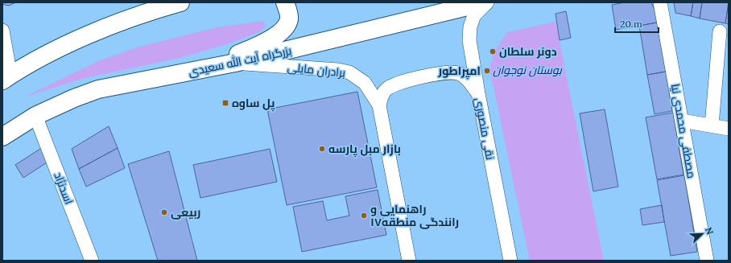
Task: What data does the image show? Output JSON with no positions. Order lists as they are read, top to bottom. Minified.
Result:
{"streets":{"highway":["بزرگراه آیت الله سعیدی"],"street":["برادران مایلی","نقی منصوری","مصطفی محمدی نیا","اسدنژاد"]},"crossings":[["بزرگراه آیت الله سعیدی","برادران مایلی"],["بزرگراه آیت الله سعیدی","اسدنژاد"]],"parks":["بوستان نوجوان"],"places":{"other":["دونر سلطان","امپراطور","بازار مبل پارسه","ربیعی","راهنمایی و رانندگی منطقه۱۷"],"transit":["پل ساوه"]},"scale_bar":"20 m","north":"top right"}
